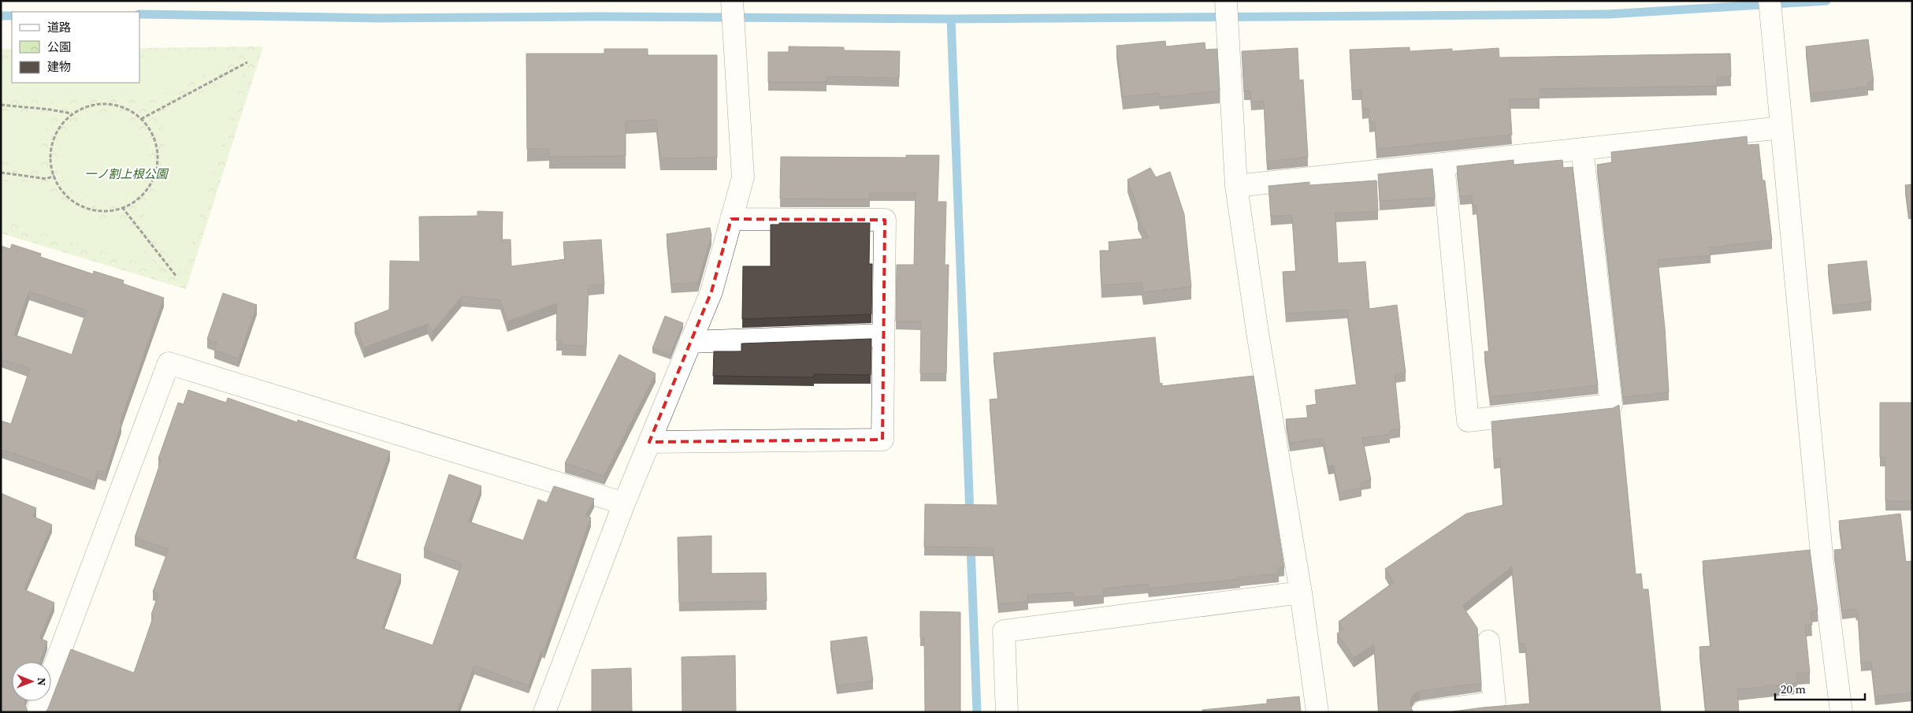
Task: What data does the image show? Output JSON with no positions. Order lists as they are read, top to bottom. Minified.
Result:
{"parks":["一ノ割上根公園"],"legend":["道路","公園","建物"],"scale_bar":"20 m","north":"right"}
